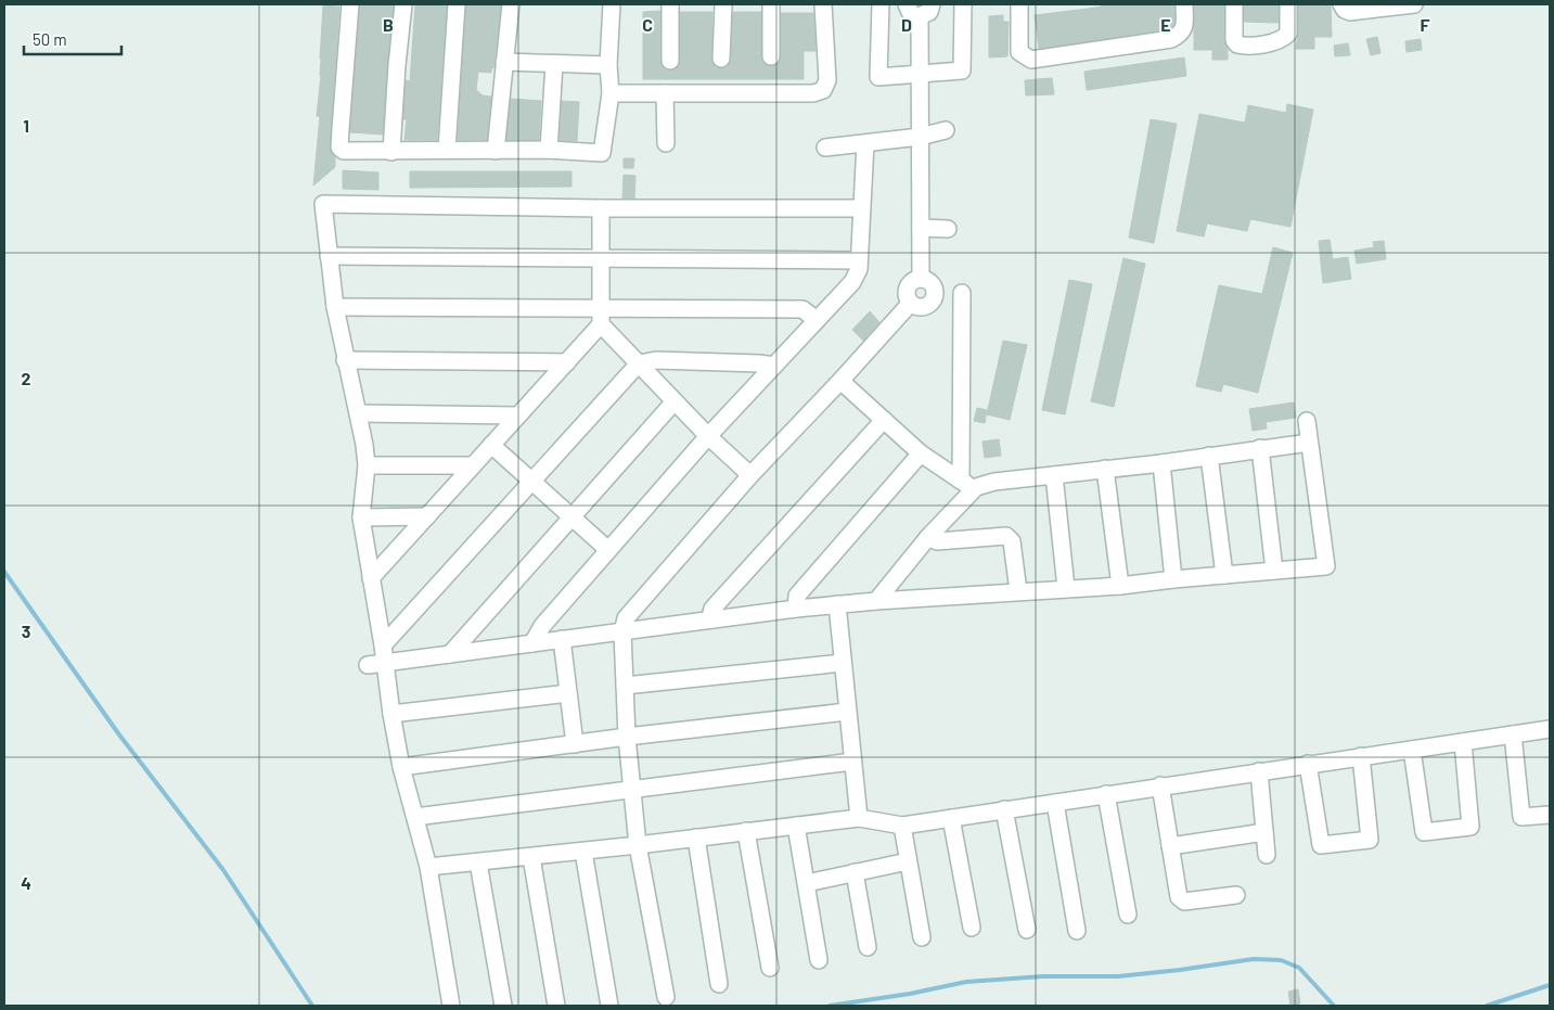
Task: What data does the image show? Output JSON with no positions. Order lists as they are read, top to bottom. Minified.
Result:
{"scale_bar":"50 m","grid":{"columns":["B","C","D","E","F"],"rows":["1","2","3","4"]}}
